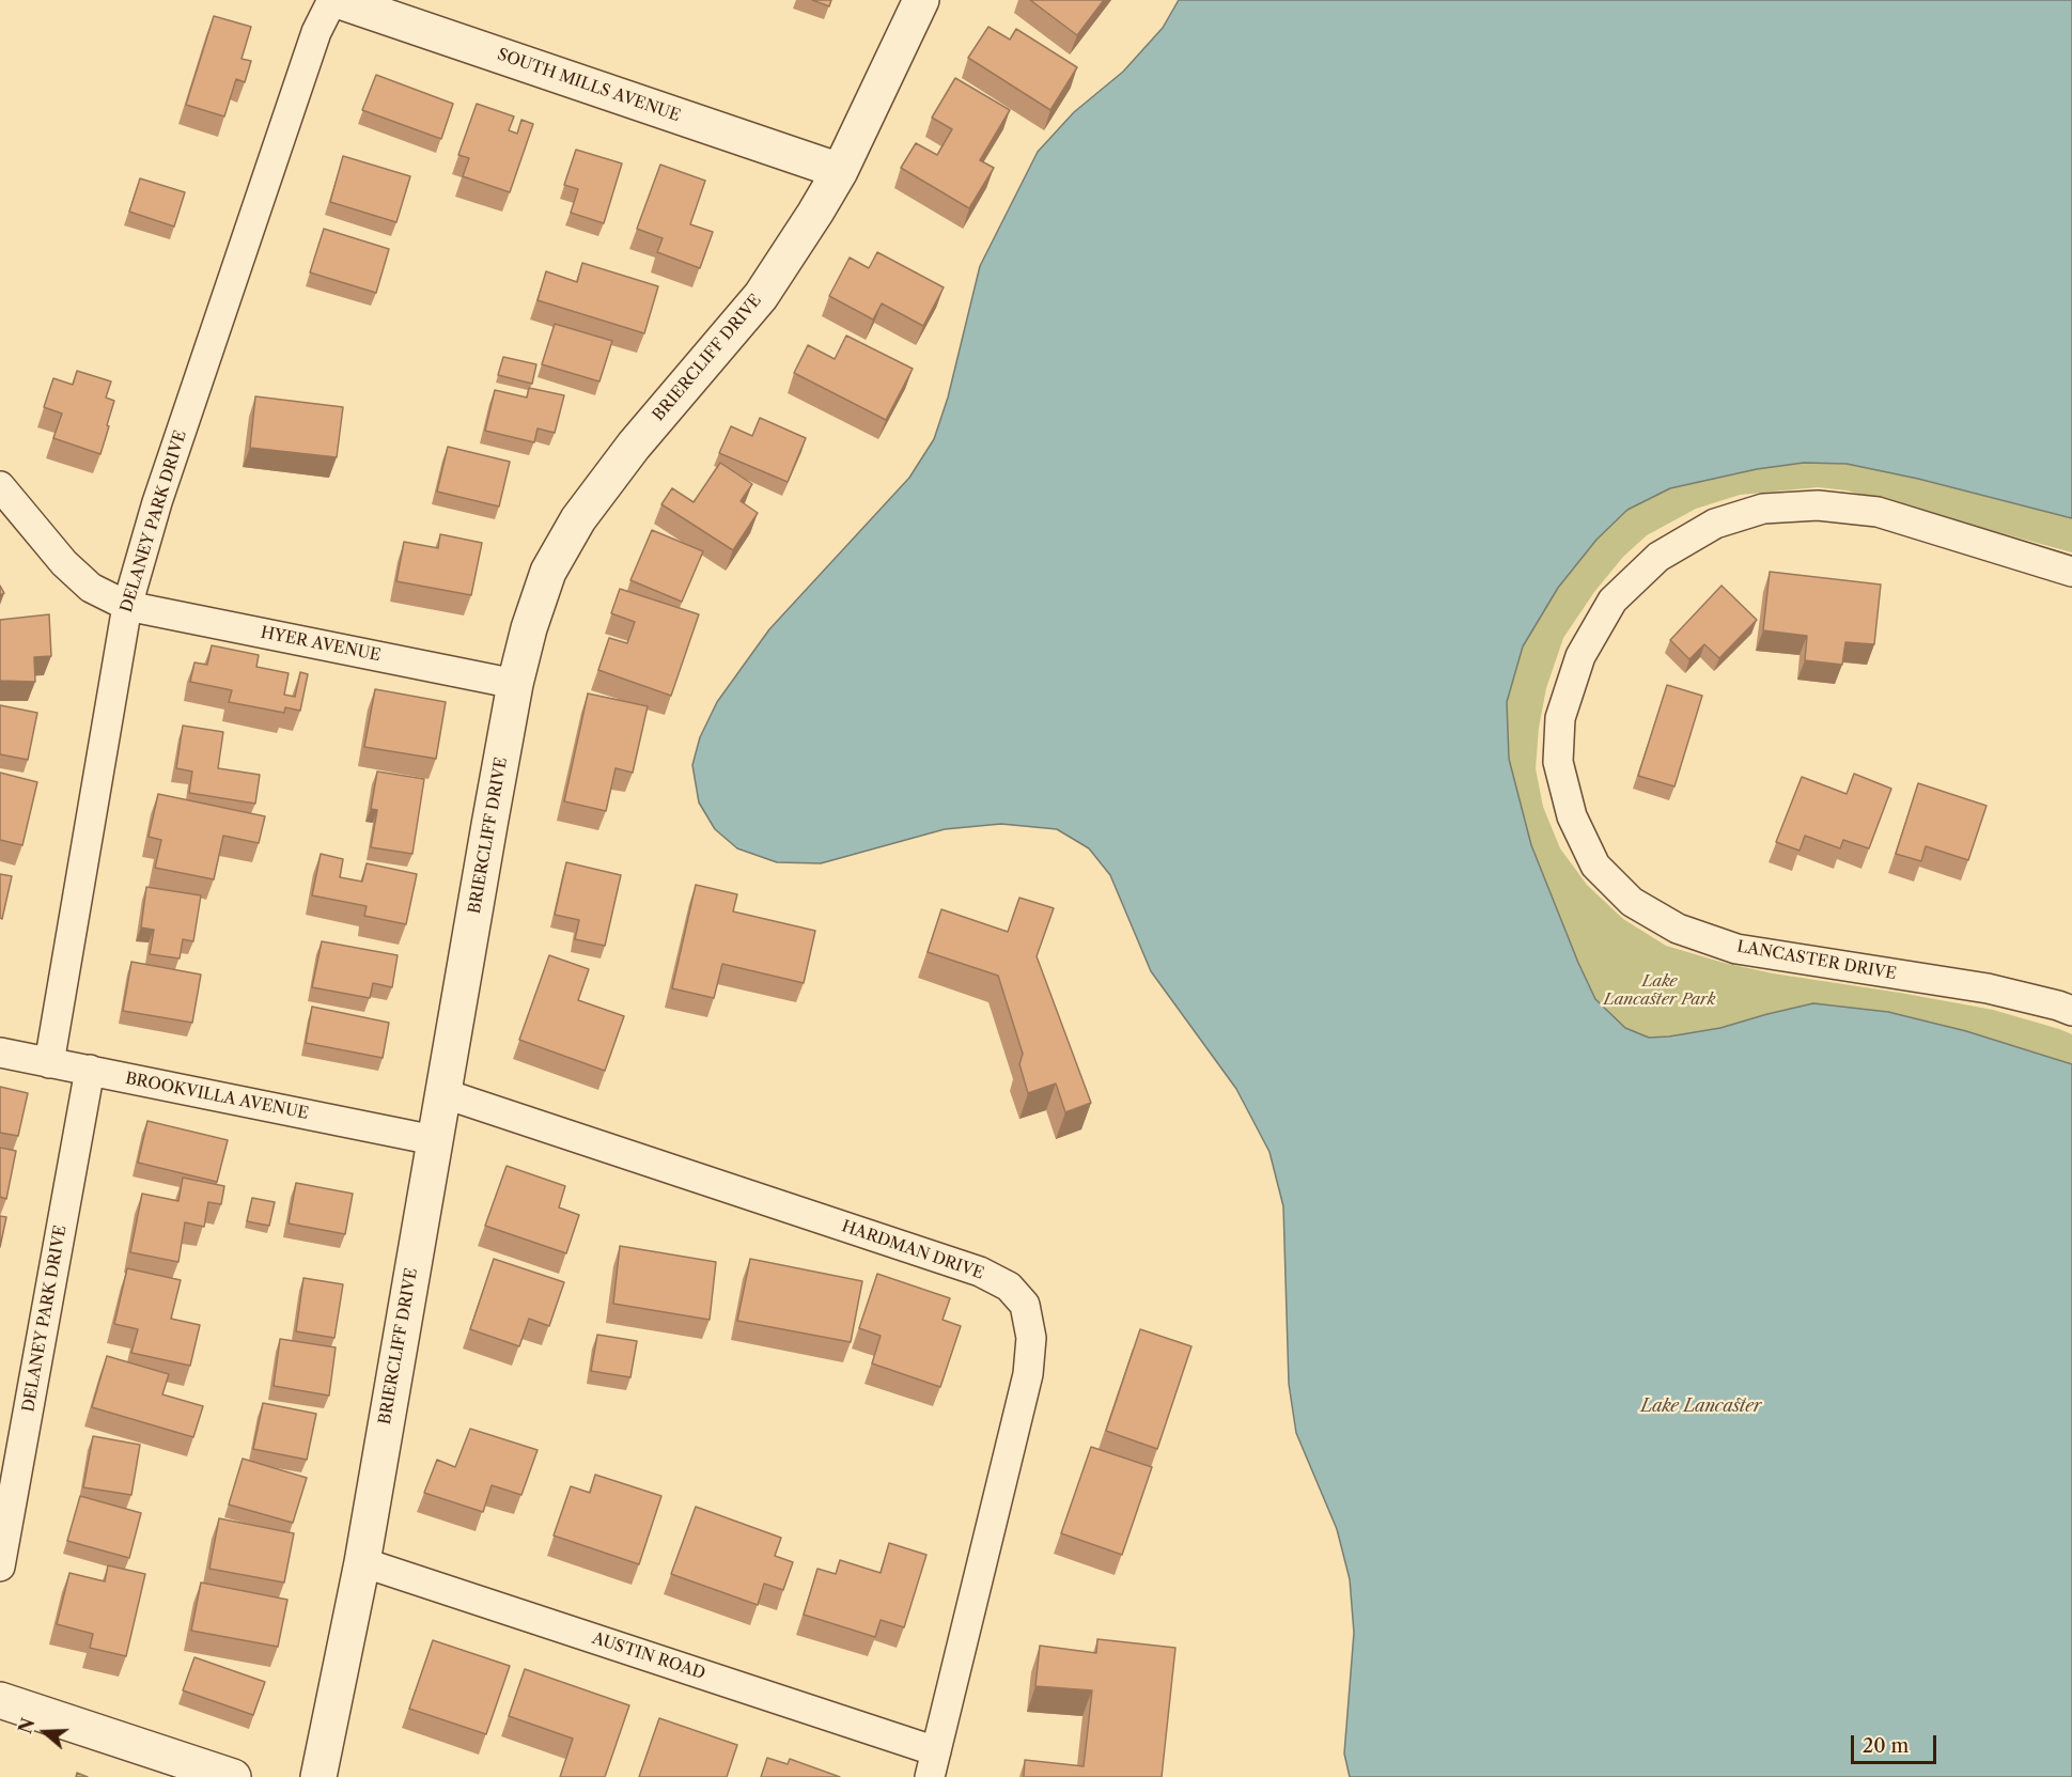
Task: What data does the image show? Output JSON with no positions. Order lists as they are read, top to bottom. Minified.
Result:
{"streets":{"street":["SOUTH MILLS AVENUE","BRIERCLIFF DRIVE","DELANEY PARK DRIVE","HYER AVENUE","LANCASTER DRIVE","BROOKVILLA AVENUE","HARDMAN DRIVE","AUSTIN ROAD"]},"crossings":[["SOUTH MILLS AVENUE","BRIERCLIFF DRIVE"],["SOUTH MILLS AVENUE","DELANEY PARK DRIVE"],["BRIERCLIFF DRIVE","HYER AVENUE"],["BRIERCLIFF DRIVE","BROOKVILLA AVENUE"],["BRIERCLIFF DRIVE","HARDMAN DRIVE"],["BRIERCLIFF DRIVE","AUSTIN ROAD"],["DELANEY PARK DRIVE","HYER AVENUE"],["DELANEY PARK DRIVE","BROOKVILLA AVENUE"],["HARDMAN DRIVE","AUSTIN ROAD"]],"water":["Lake Lancaster"],"parks":["Lake Lancaster Park"],"scale_bar":"20 m","north":"left"}
